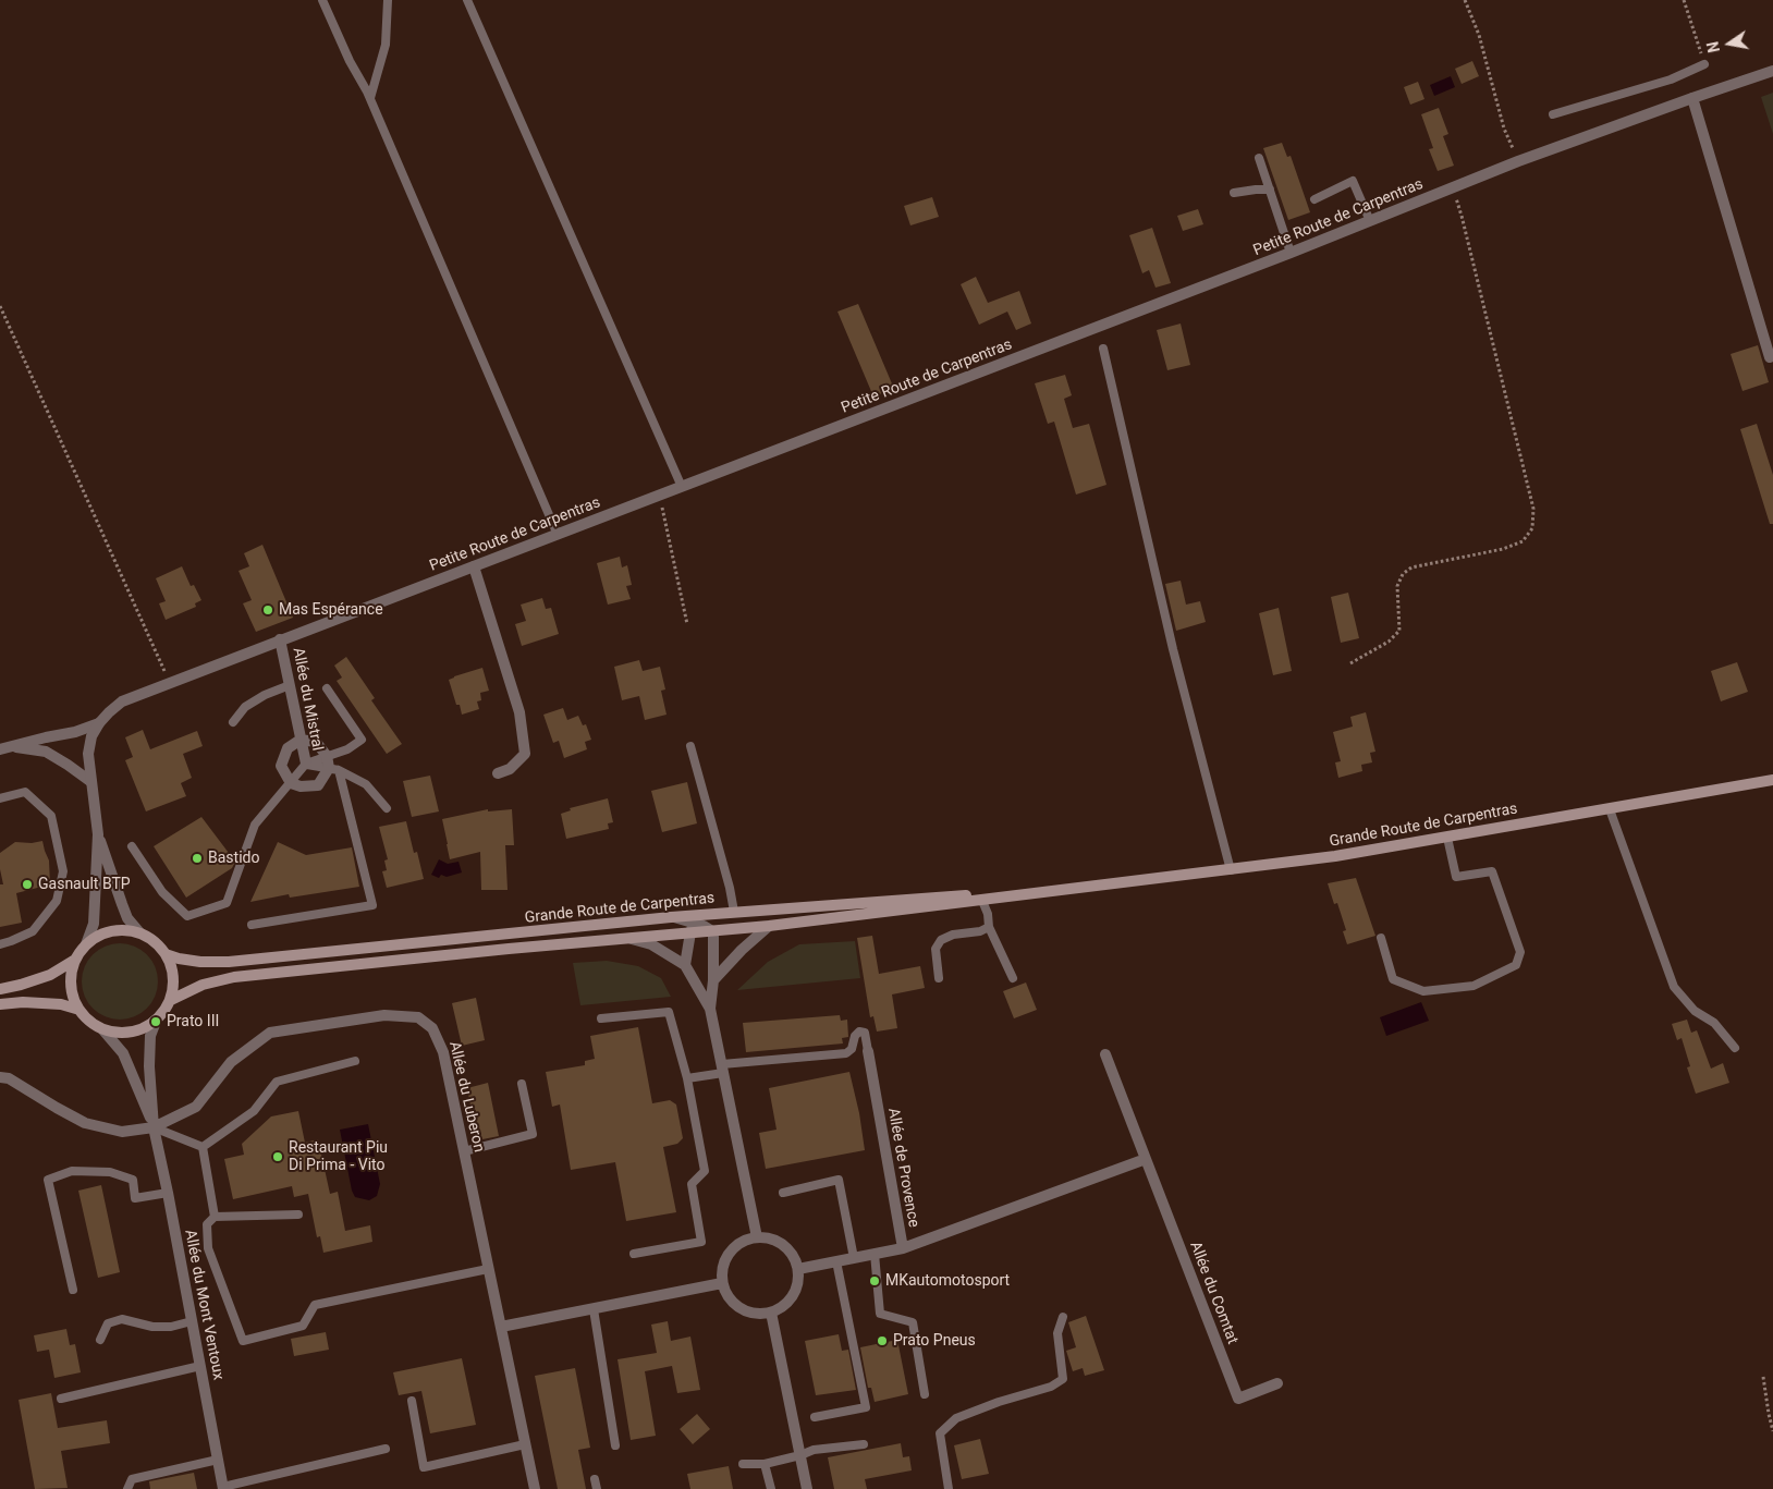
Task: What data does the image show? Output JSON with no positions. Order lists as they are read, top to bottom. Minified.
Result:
{"streets":{"main road":["Grande Route de Carpentras"],"street":["Petite Route de Carpentras","Allée du Mistral","Allée du Luberon","Allée de Provence","Allée du Comtat","Allée du Mont Ventoux"]},"crossings":[["Petite Route de Carpentras","Allée du Mistral"],["Petite Route de Carpentras","Grande Route de Carpentras"],["Petite Route de Carpentras","Allée du Mont Ventoux"],["Grande Route de Carpentras","Allée du Mont Ventoux"],["Allée du Luberon","Allée du Mont Ventoux"]],"places":["Mas Espérance","Bastido","Gasnault BTP","Prato III","Restaurant Piu Di Prima - Vito","MKautomotosport","Prato Pneus"],"north":"left"}
